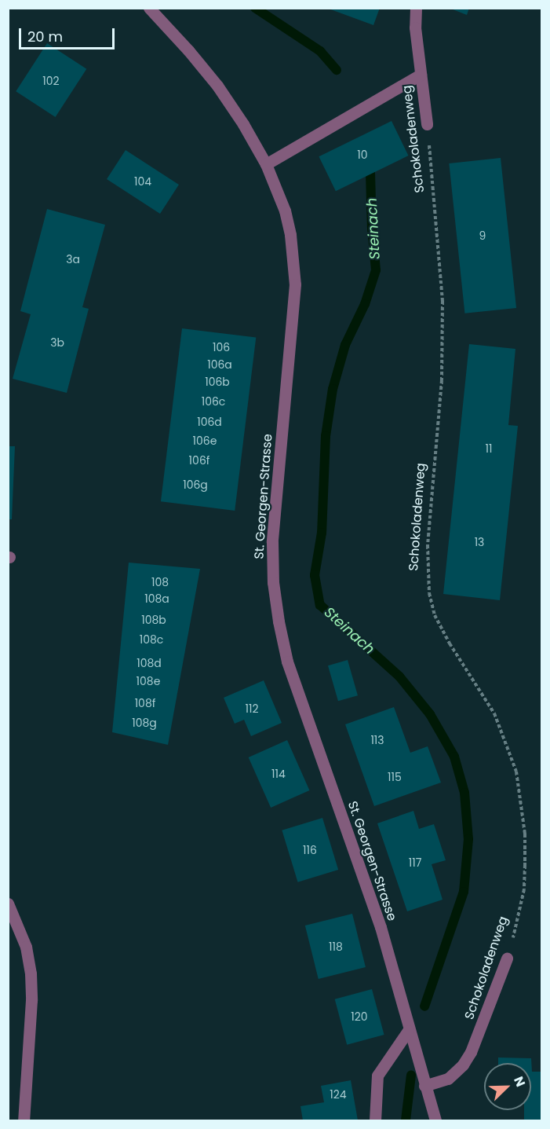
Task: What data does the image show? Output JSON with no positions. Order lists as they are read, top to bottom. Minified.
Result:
{"streets":{"street":["Schokoladenweg","St. Georgen-Strasse"]},"crossings":[["Schokoladenweg","St. Georgen-Strasse"]],"water":["Steinach"],"house_numbers":["102","10","104","9","3a","3b","106","106a","106b","106c","106d","106e","11","106f","106g","13","108","108a","108b","108c","108d","108e","108f","112","108g","113","114","115","116","117","118","120","124"],"scale_bar":"20 m","north":"top right"}
